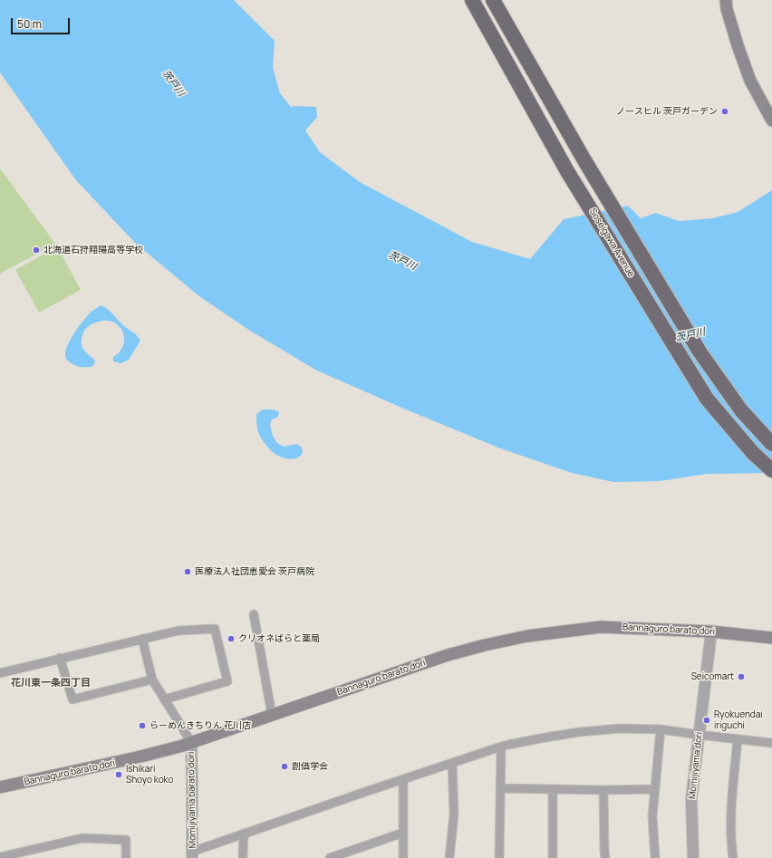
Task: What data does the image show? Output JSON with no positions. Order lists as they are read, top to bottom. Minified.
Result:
{"streets":{"highway":["Soseigawa Avenue"],"main road":["Bannaguro barato dori"],"street":["Momijiyama dori","Momijiyama barato dori"]},"crossings":[["Bannaguro barato dori","Momijiyama dori"],["Bannaguro barato dori","Momijiyama barato dori"]],"districts":["花川東一条四丁目"],"water":["茨戸川"],"places":["ノースヒル 茨戸ガーデン","北海道石狩翔陽高等学校","医療法人社団恵愛会 茨戸病院","クリオネばらと薬局","Seicomart","Ryokuendai iriguchi","らーめんきちりん 花川店","創価学会","Ishikari Shoyo koko"],"scale_bar":"50 m"}
